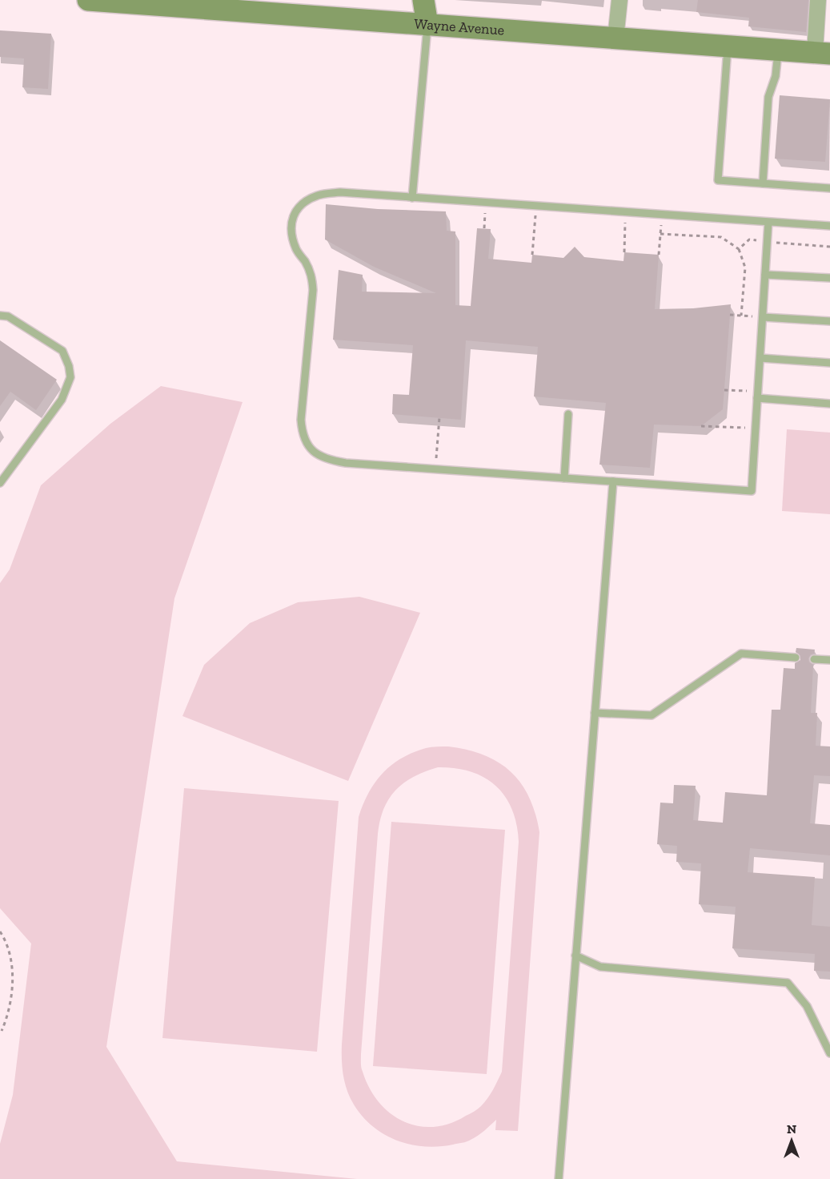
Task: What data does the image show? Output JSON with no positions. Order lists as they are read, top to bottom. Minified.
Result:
{"streets":{"main road":["Wayne Avenue"]},"north":"top"}
